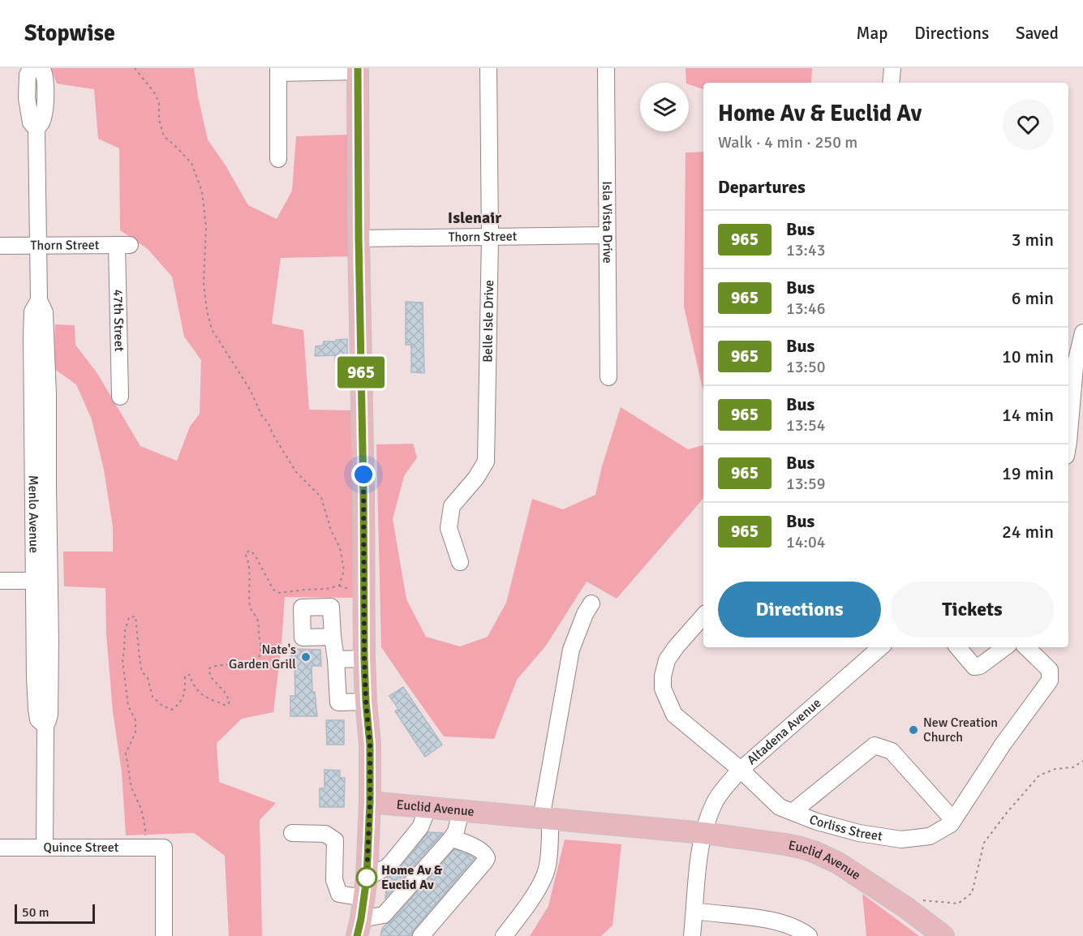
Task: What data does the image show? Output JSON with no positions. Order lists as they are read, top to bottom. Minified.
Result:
{"streets":{"main road":["Euclid Avenue"],"street":["Isla Vista Drive","Thorn Street","47th Street","Belle Isle Drive","Menlo Avenue","Altadena Avenue","Corliss Street","Quince Street"]},"crossings":[["Isla Vista Drive","Thorn Street"],["Thorn Street","47th Street"],["Thorn Street","Belle Isle Drive"],["Thorn Street","Menlo Avenue"],["Menlo Avenue","Quince Street"],["Altadena Avenue","Euclid Avenue"],["Altadena Avenue","Corliss Street"]],"districts":["Islenair"],"places":["Nate's Garden Grill","New Creation Church","Home Av & Euclid Av"],"lines":["bus line 965"],"scale_bar":"50 m","page":{"header":"Stopwise","nav":["Map","Directions","Saved"],"on_map":"965","heading":[["Home Av & Euclid Av","Walk · 4 min · 250 m"],"Departures"],"list":[{"mark":"965","name":"Bus","note":"13:43","value":"3 min"},{"mark":"965","name":"Bus","note":"13:46","value":"6 min"},{"mark":"965","name":"Bus","note":"13:50","value":"10 min"},{"mark":"965","name":"Bus","note":"13:54","value":"14 min"},{"mark":"965","name":"Bus","note":"13:59","value":"19 min"},{"mark":"965","name":"Bus","note":"14:04","value":"24 min"}],"buttons":["Directions","Tickets"],"scale":"50 m"}}
